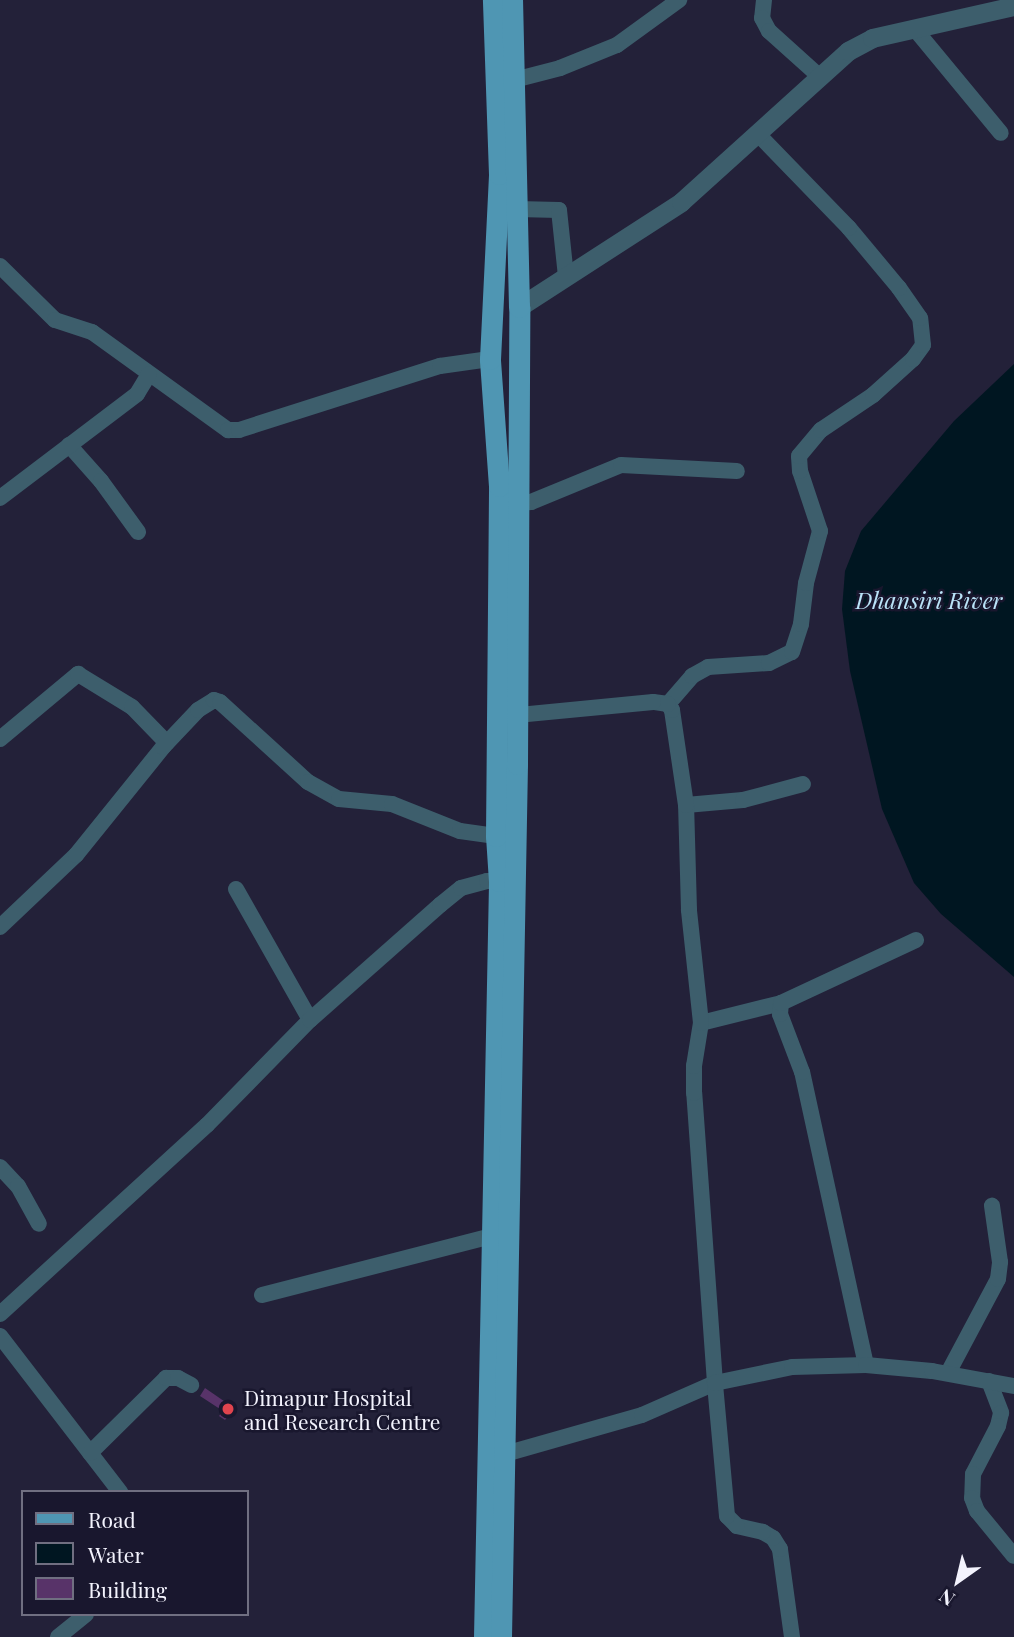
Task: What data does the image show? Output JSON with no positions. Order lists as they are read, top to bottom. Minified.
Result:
{"water":["Dhansiri River"],"places":["Dimapur Hospital and Research Centre"],"legend":["Road","Water","Building"],"north":"bottom left"}
